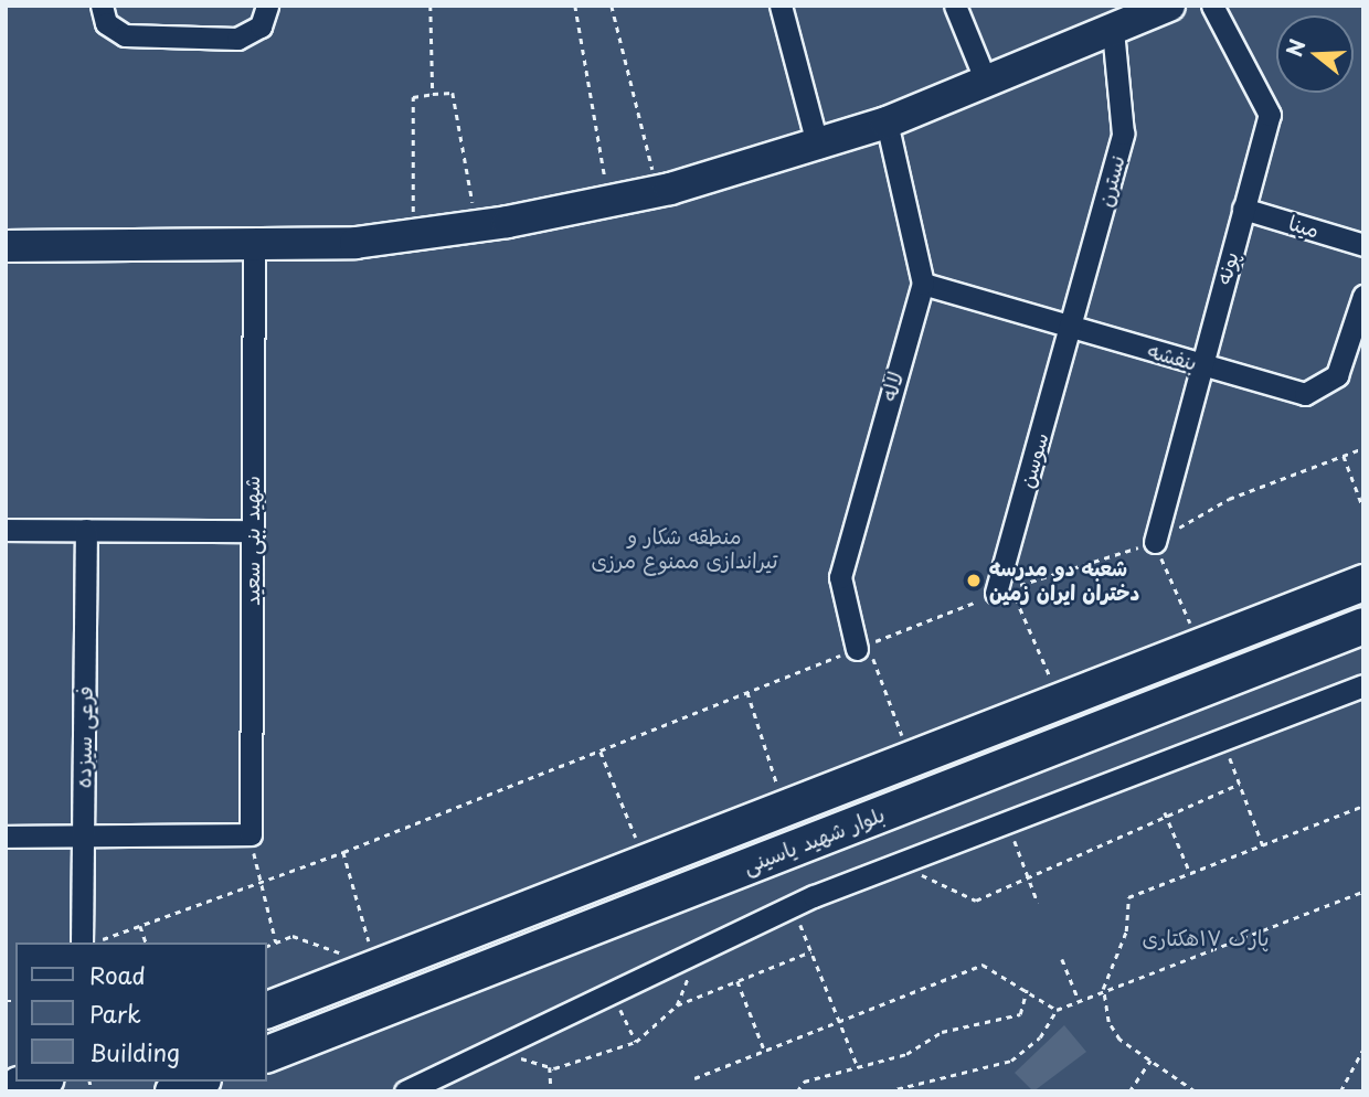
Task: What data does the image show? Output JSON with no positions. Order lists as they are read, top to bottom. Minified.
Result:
{"streets":{"main road":["بلوار شهید یاسینی"],"street":["نسترن","مینا","پونه","بنفشه","لاله","سوسن","شهید بنی سعید","فرعی سیزده"]},"crossings":[["نسترن","بنفشه"],["نسترن","سوسن"],["مینا","پونه"],["پونه","بنفشه"],["بنفشه","لاله"],["بنفشه","سوسن"]],"parks":["منطقه شکار و تیراندازی ممنوع مرزی","پارک ۱۷هکتاری"],"places":["شعبه دو مدرسه دختران ایران زمین"],"legend":["Road","Park","Building"],"north":"left"}
